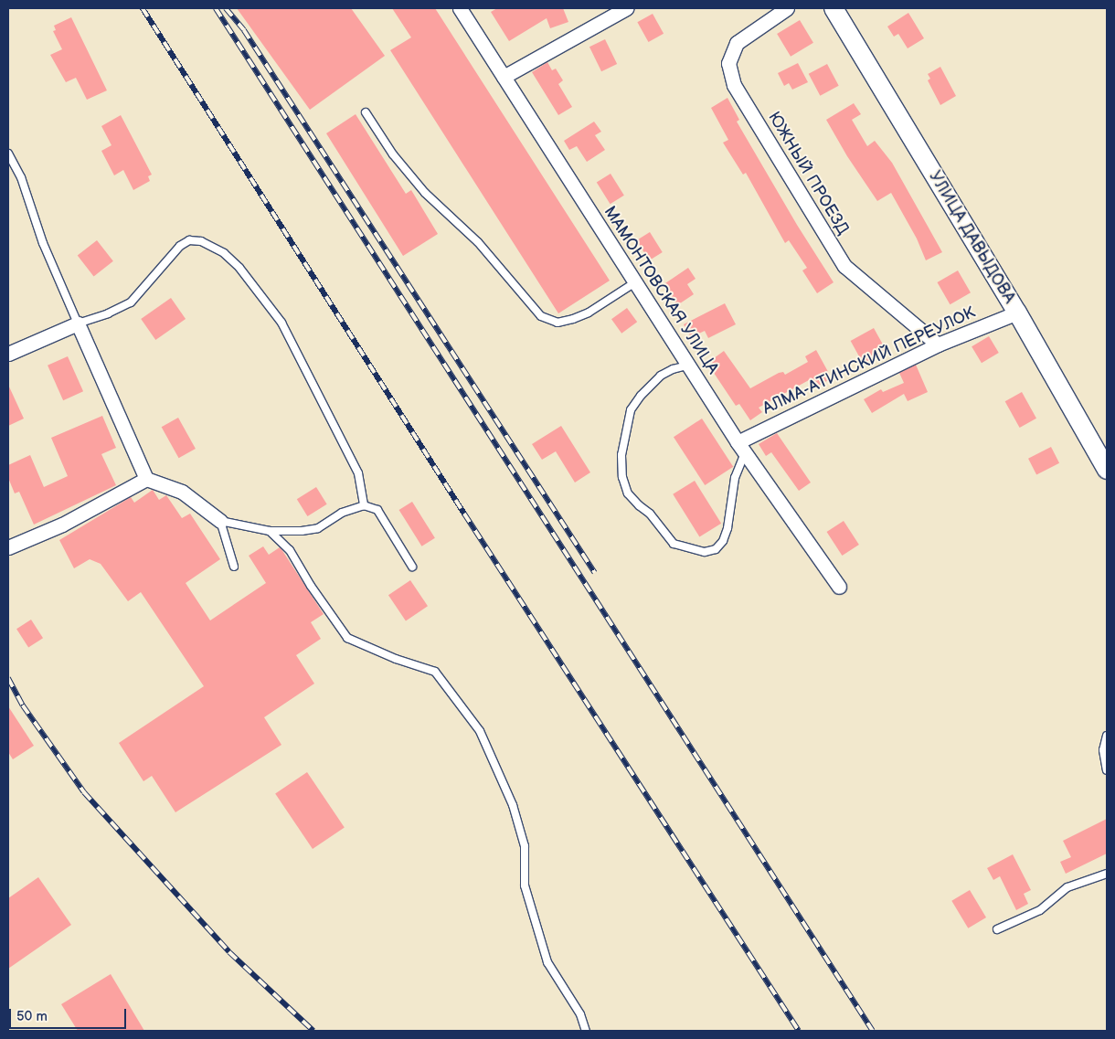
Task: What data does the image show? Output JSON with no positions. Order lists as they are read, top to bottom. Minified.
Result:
{"streets":{"main road":["УЛИЦА ДАВЫДОВА"],"street":["ЮЖНЫЙ ПРОЕЗД","МАМОНТОВСКАЯ УЛИЦА","АЛМА-АТИНСКИЙ ПЕРЕУЛОК"]},"crossings":[["ЮЖНЫЙ ПРОЕЗД","АЛМА-АТИНСКИЙ ПЕРЕУЛОК"],["УЛИЦА ДАВЫДОВА","АЛМА-АТИНСКИЙ ПЕРЕУЛОК"],["МАМОНТОВСКАЯ УЛИЦА","АЛМА-АТИНСКИЙ ПЕРЕУЛОК"]],"scale_bar":"50 m"}
